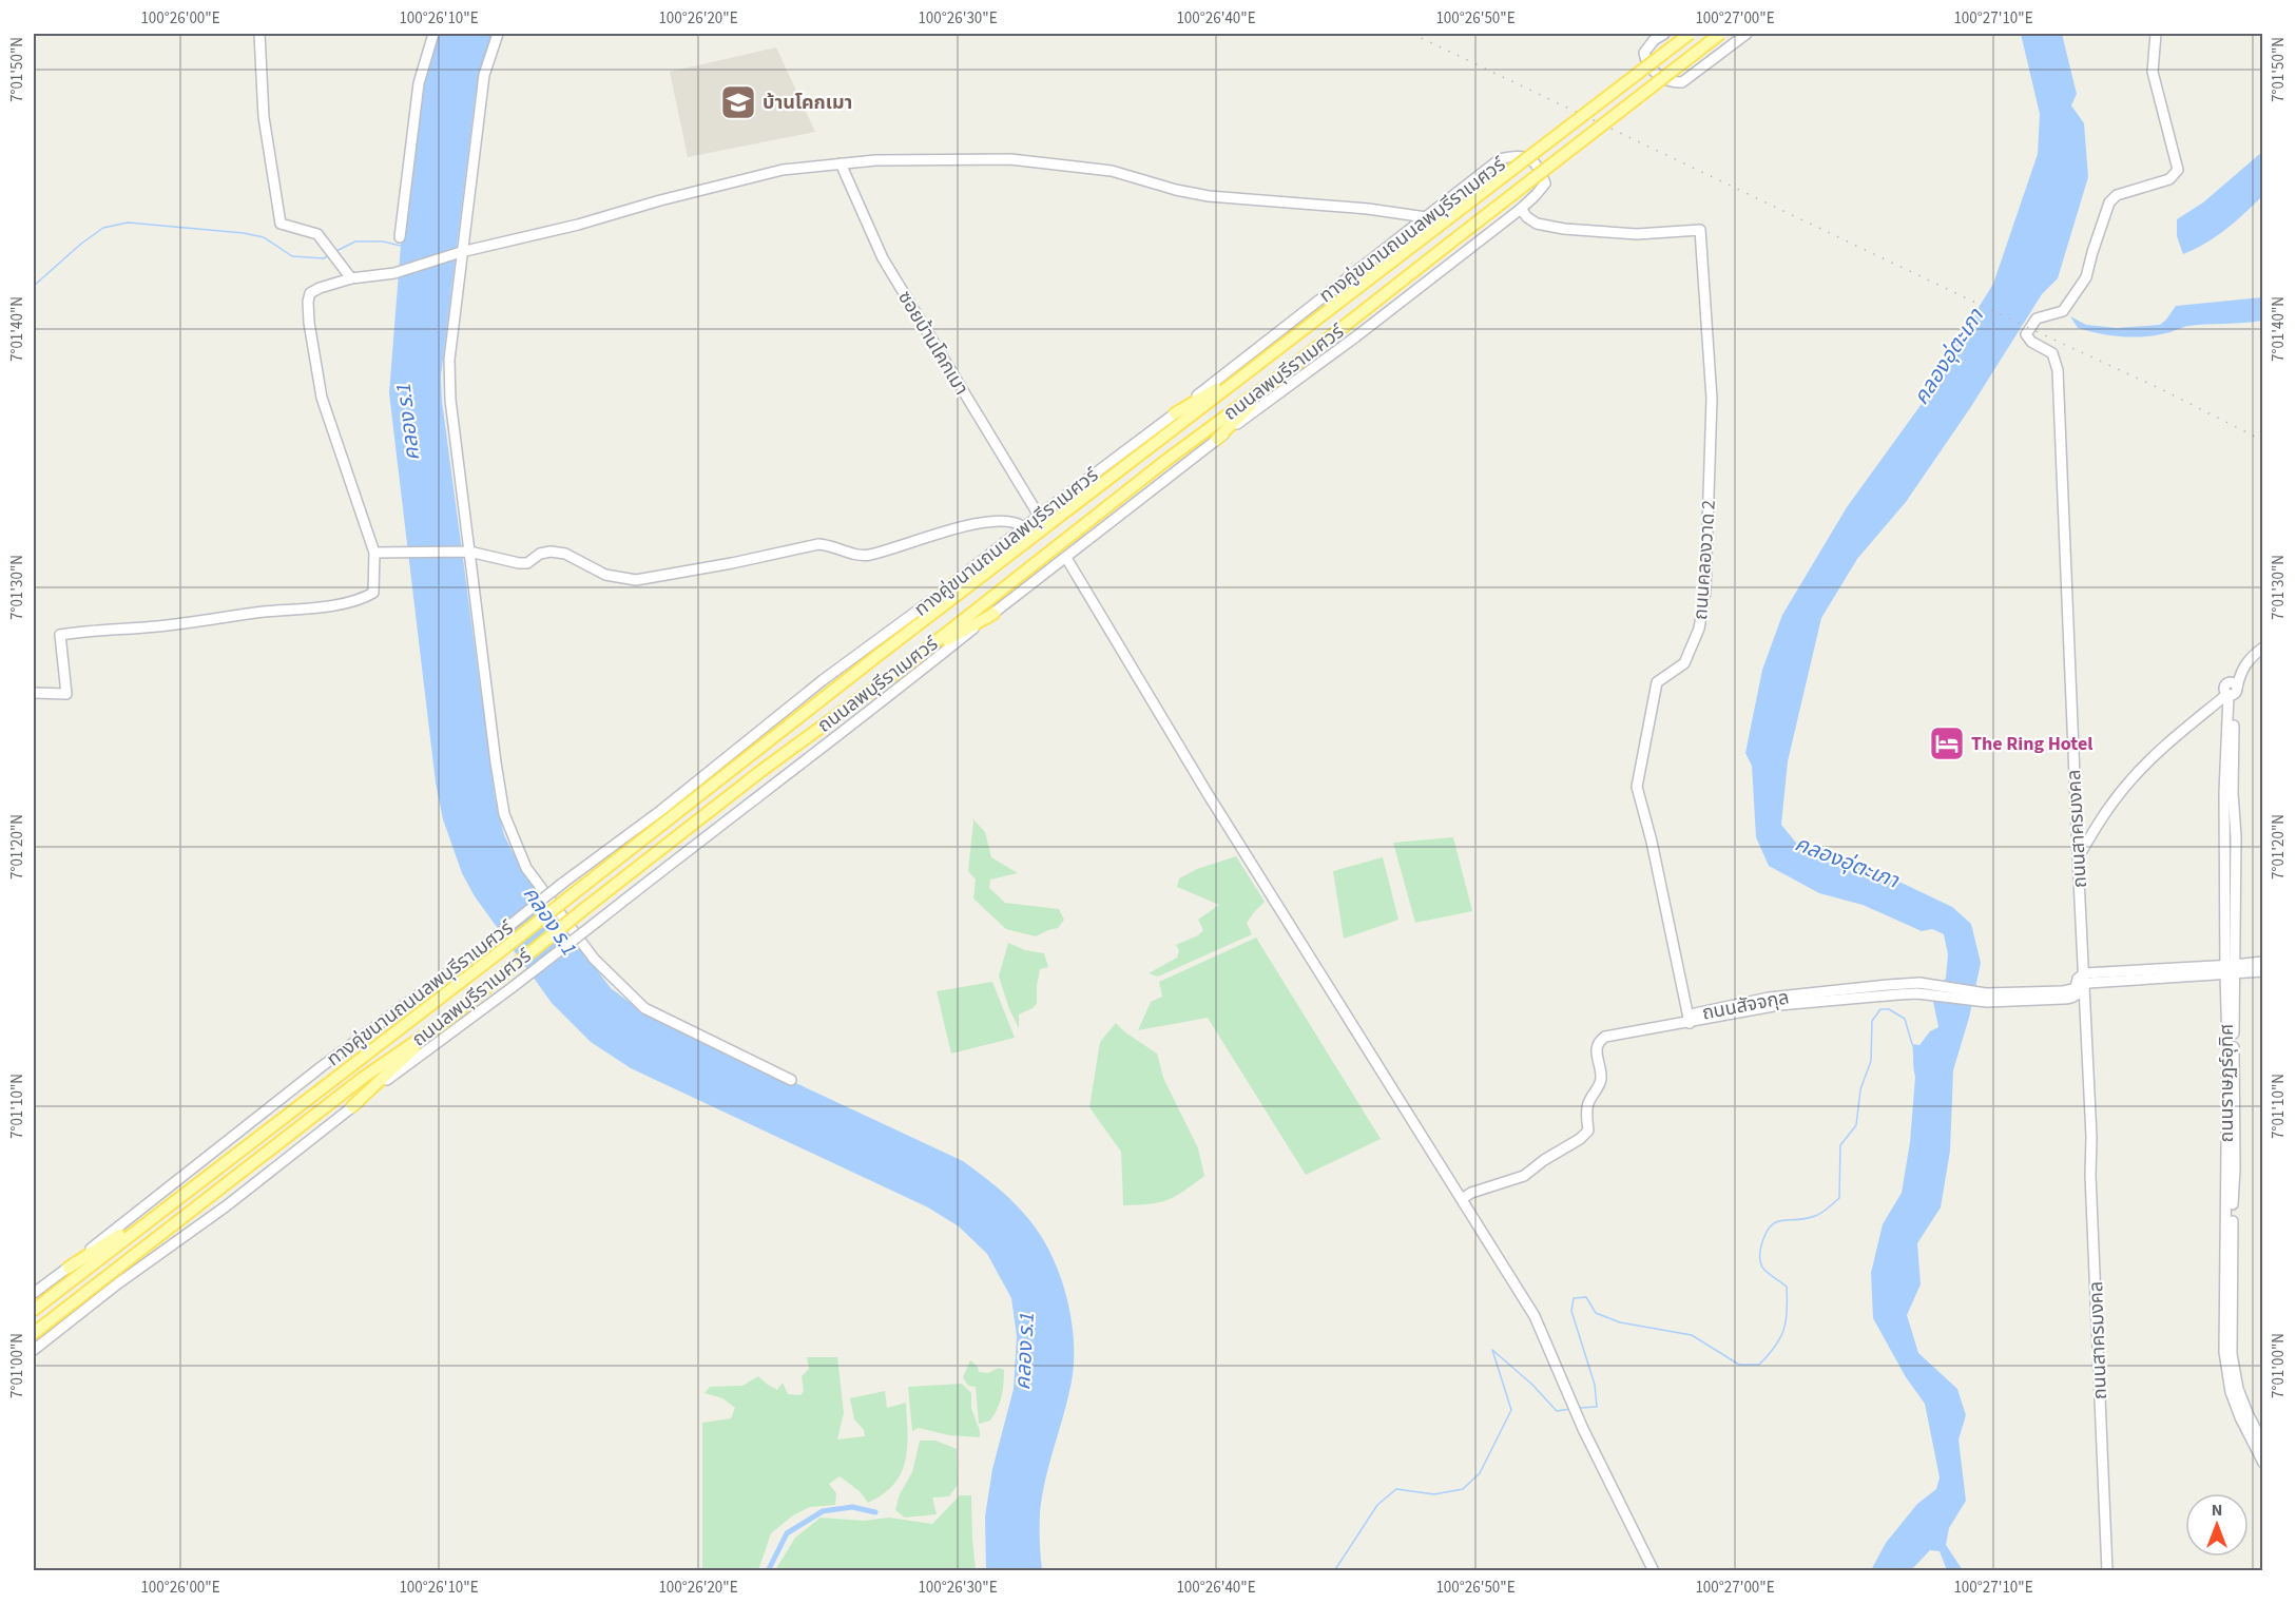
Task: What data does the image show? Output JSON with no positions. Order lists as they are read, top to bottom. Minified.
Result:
{"streets":{"main road":["ถนนลพบุรีราเมศวร์"],"street":["ทางคู่ขนานถนนลพบุรีราเมศวร์","ซอยบ้านโคกเมา","ถนนคลองวาด 2","ถนนสาครมงคล","ถนนสัจจกุล","ถนนราษฏร์อุทิศ"]},"crossings":[["ทางคู่ขนานถนนลพบุรีราเมศวร์","ซอยบ้านโคกเมา"],["ทางคู่ขนานถนนลพบุรีราเมศวร์","ถนนคลองวาด 2"],["ถนนคลองวาด 2","ถนนสัจจกุล"],["ถนนสาครมงคล","ถนนสัจจกุล"],["ถนนสัจจกุล","ถนนราษฏร์อุทิศ"]],"water":["คลองอุ่ตะเภา","คลอง ร.1"],"places":{"school or university":["บ้านโคกเมา"],"hotel":["The Ring Hotel"]},"north":"top","coordinates":["100°26'00\"E","100°26'10\"E","100°26'20\"E","100°26'30\"E","100°26'40\"E","100°26'50\"E","100°27'00\"E","100°27'10\"E","7°01'50\"N","7°01'40\"N","7°01'30\"N","7°01'20\"N","7°01'10\"N","7°01'00\"N"]}
